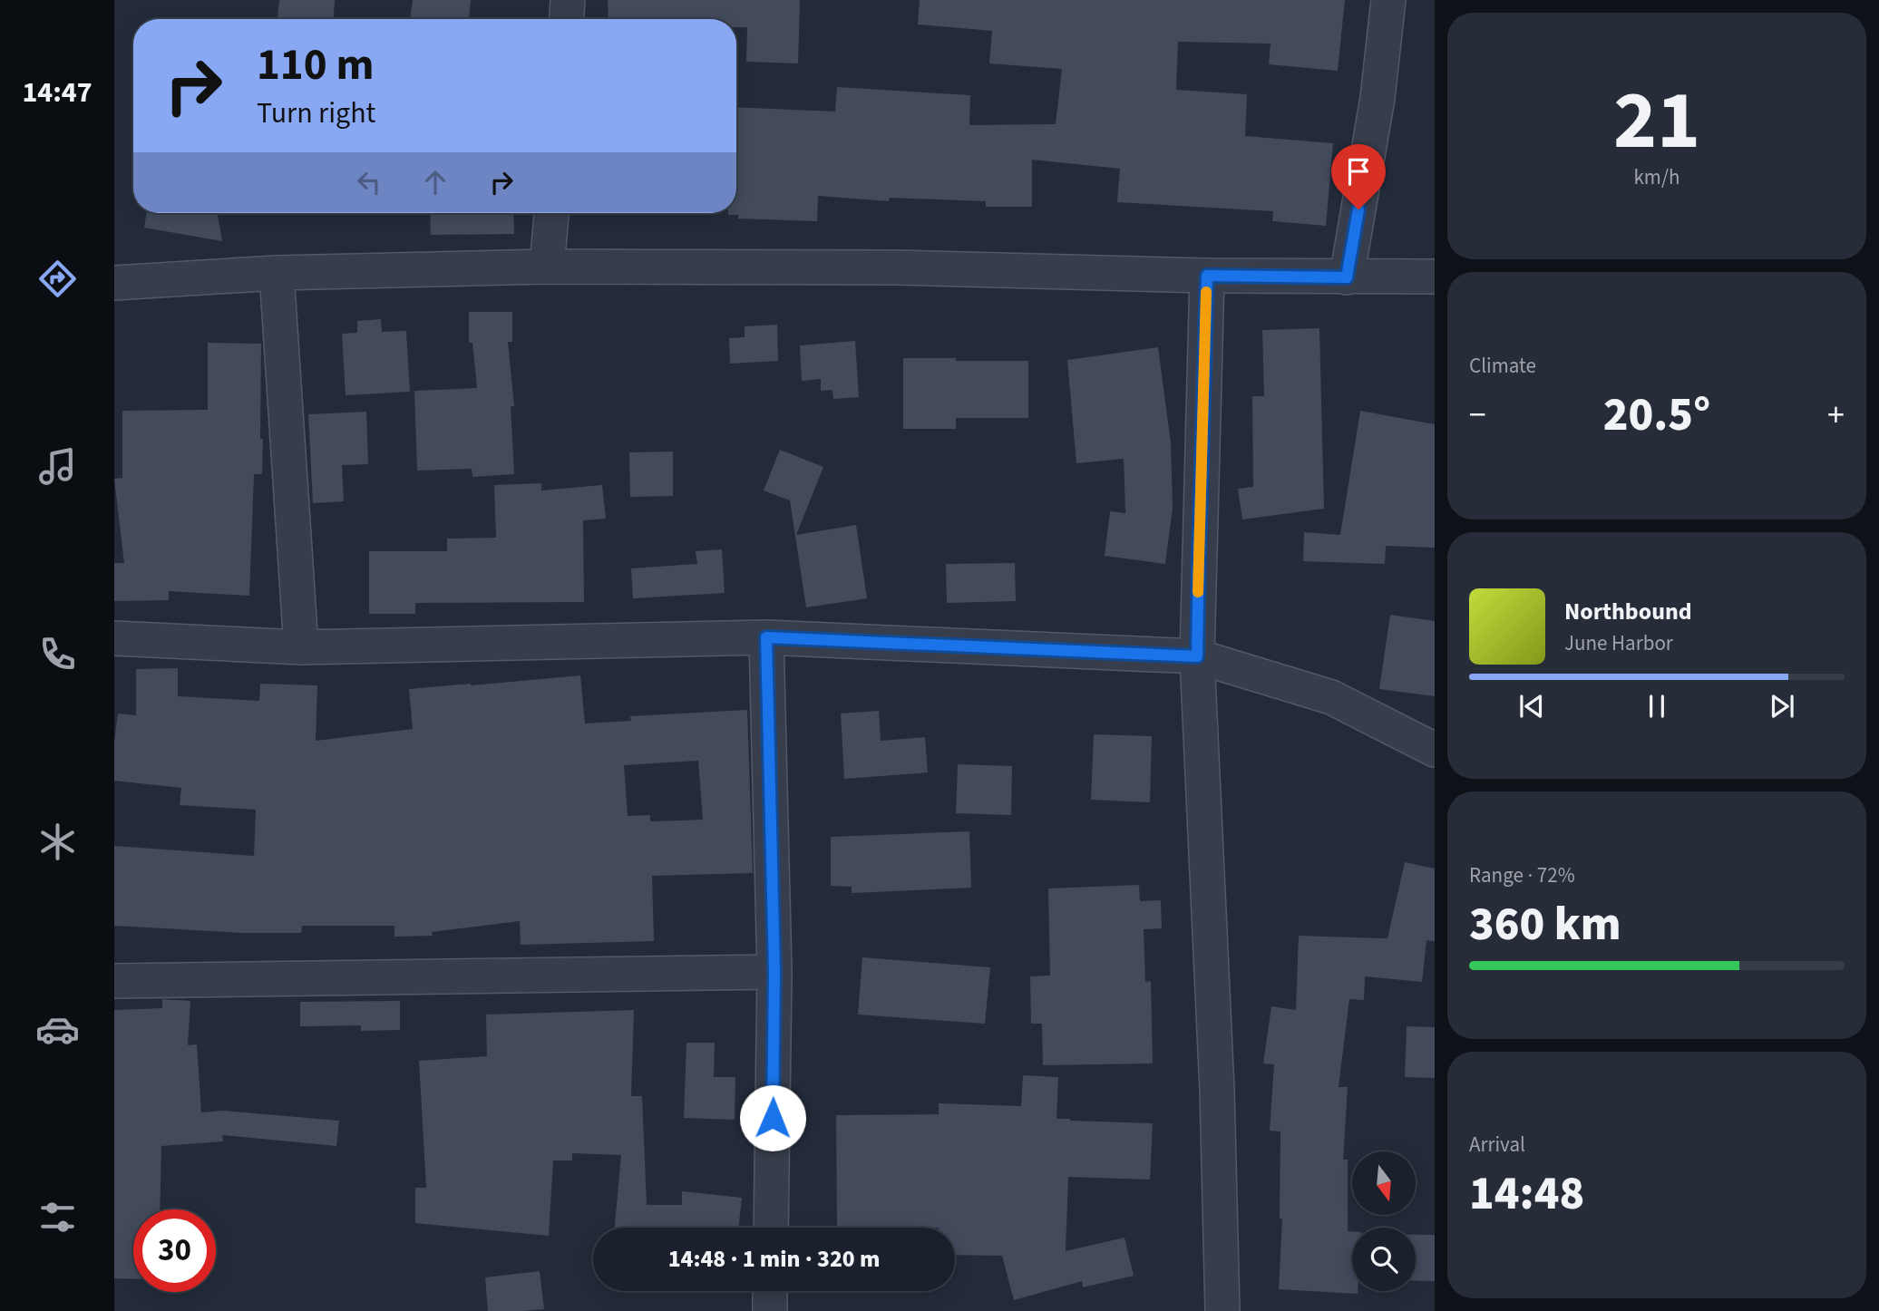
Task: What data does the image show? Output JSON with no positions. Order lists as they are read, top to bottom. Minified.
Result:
{"north":"bottom","page":{"tabs":"14:47","tile":[["21","km/h"],"Climate",["Range · 72%","360 km"],["Arrival","14:48"]],"turn":["110 m","Turn right"],"heat":["−","20.5°","+"],"song":["Northbound","June Harbor"],"limit":"30","trip":"14:48 · 1 min · 320 m"}}
